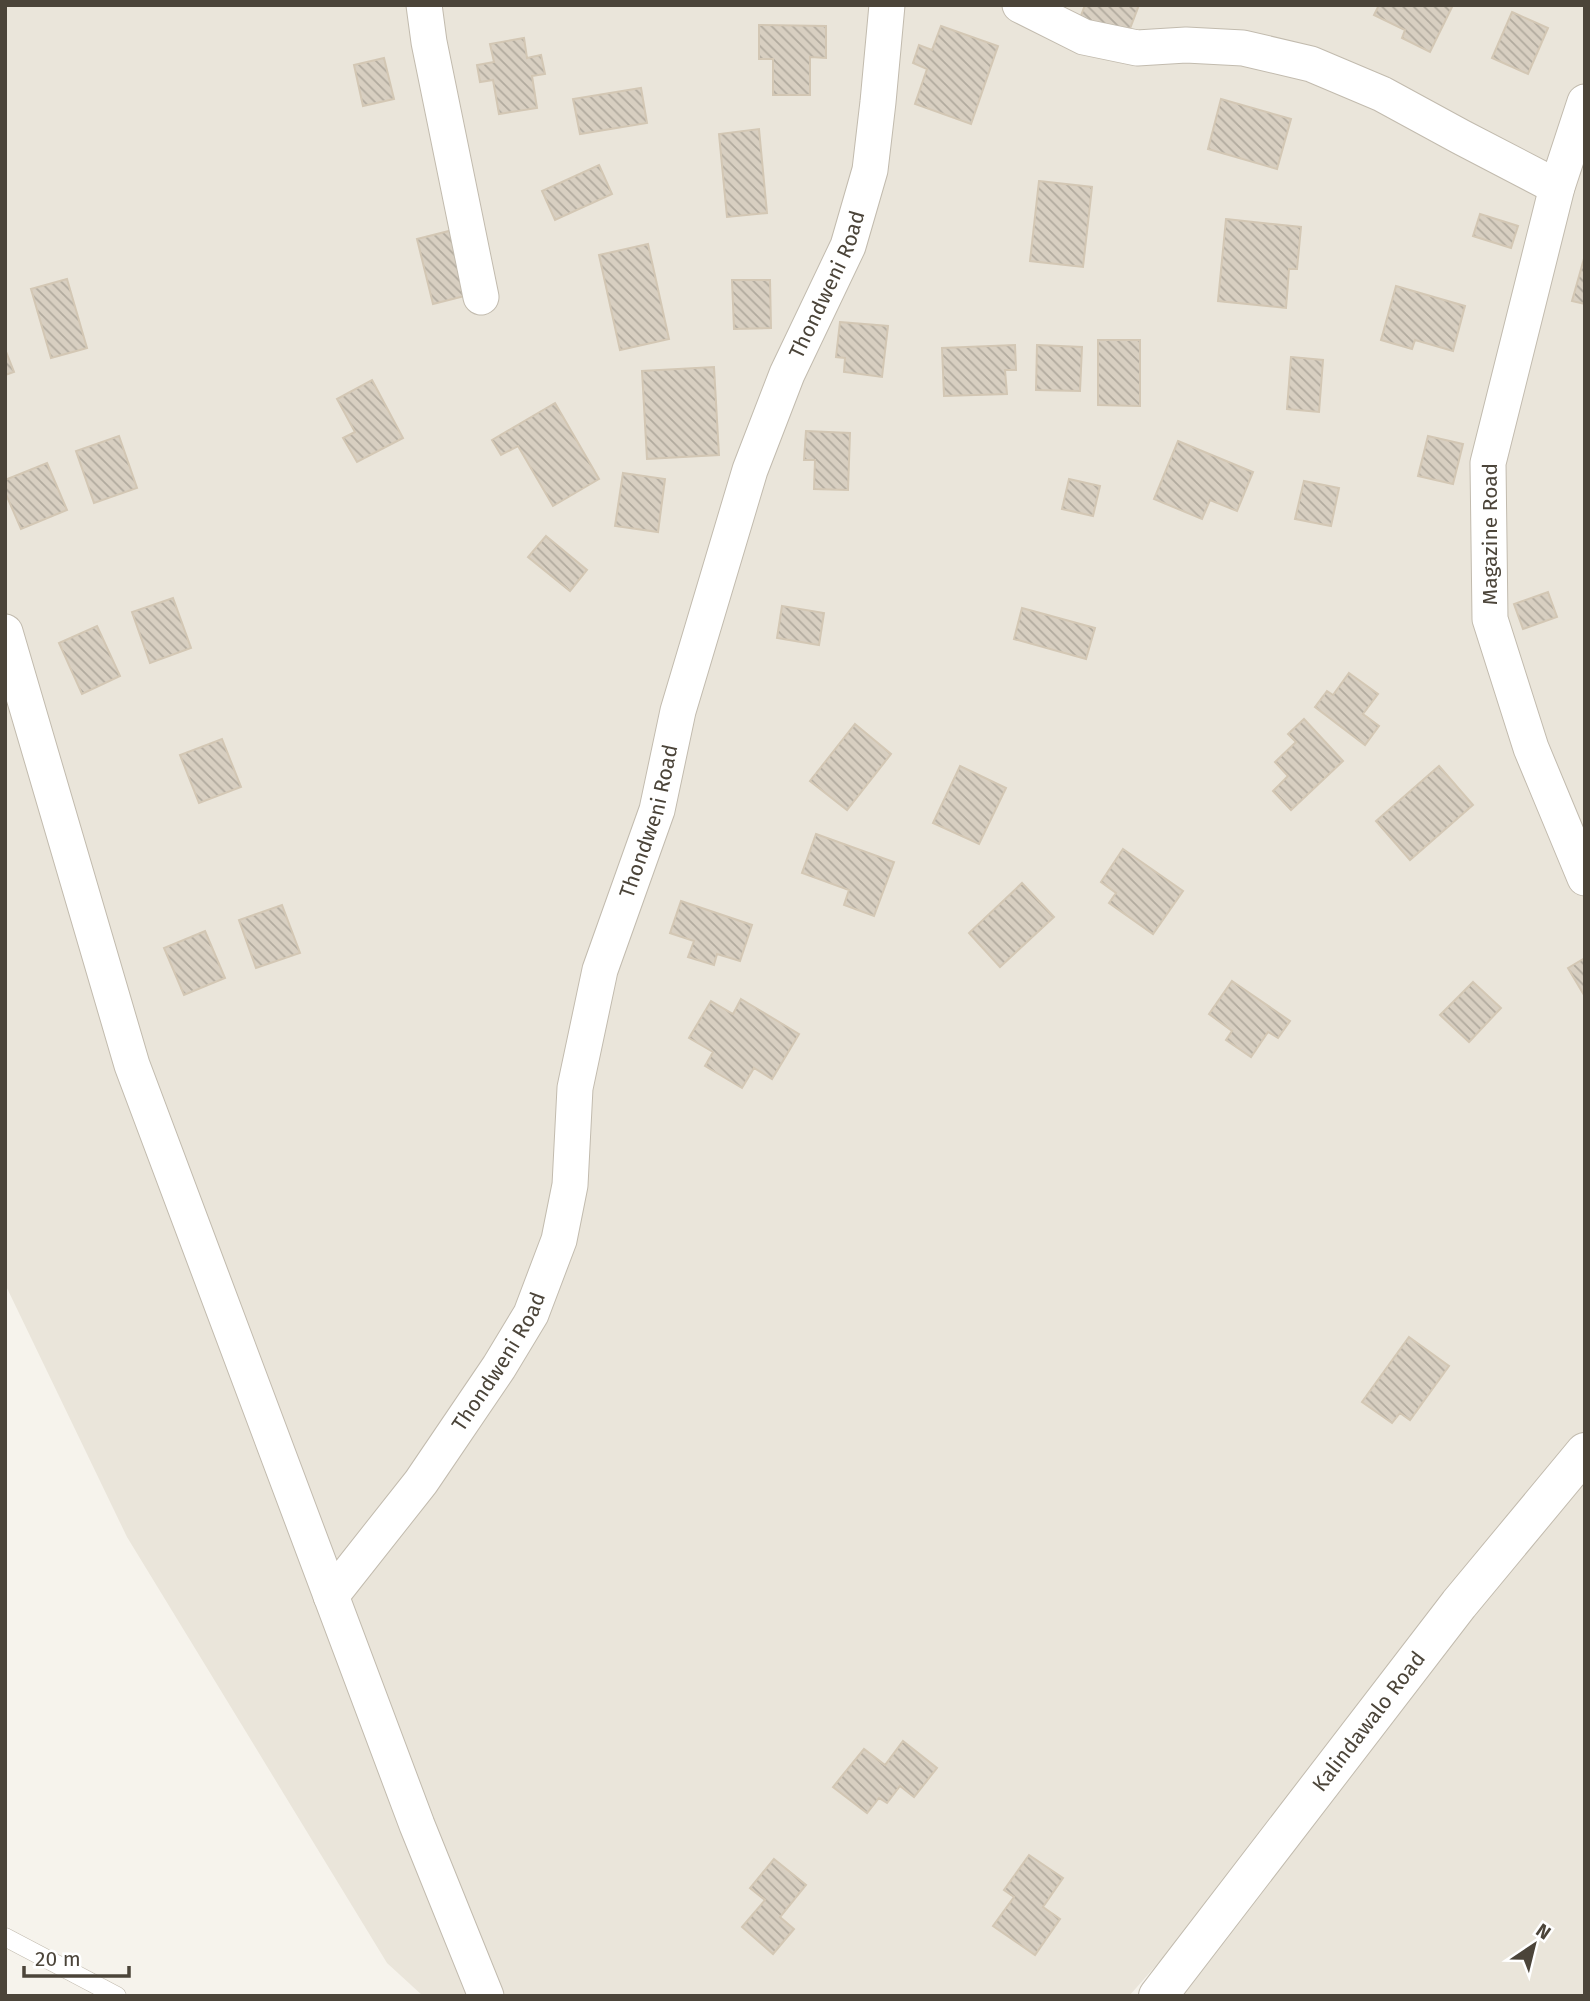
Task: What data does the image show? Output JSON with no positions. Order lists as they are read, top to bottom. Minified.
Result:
{"streets":{"street":["Thondweni Road","Magazine Road","Kalindawalo Road"]},"scale_bar":"20 m","north":"top right"}
